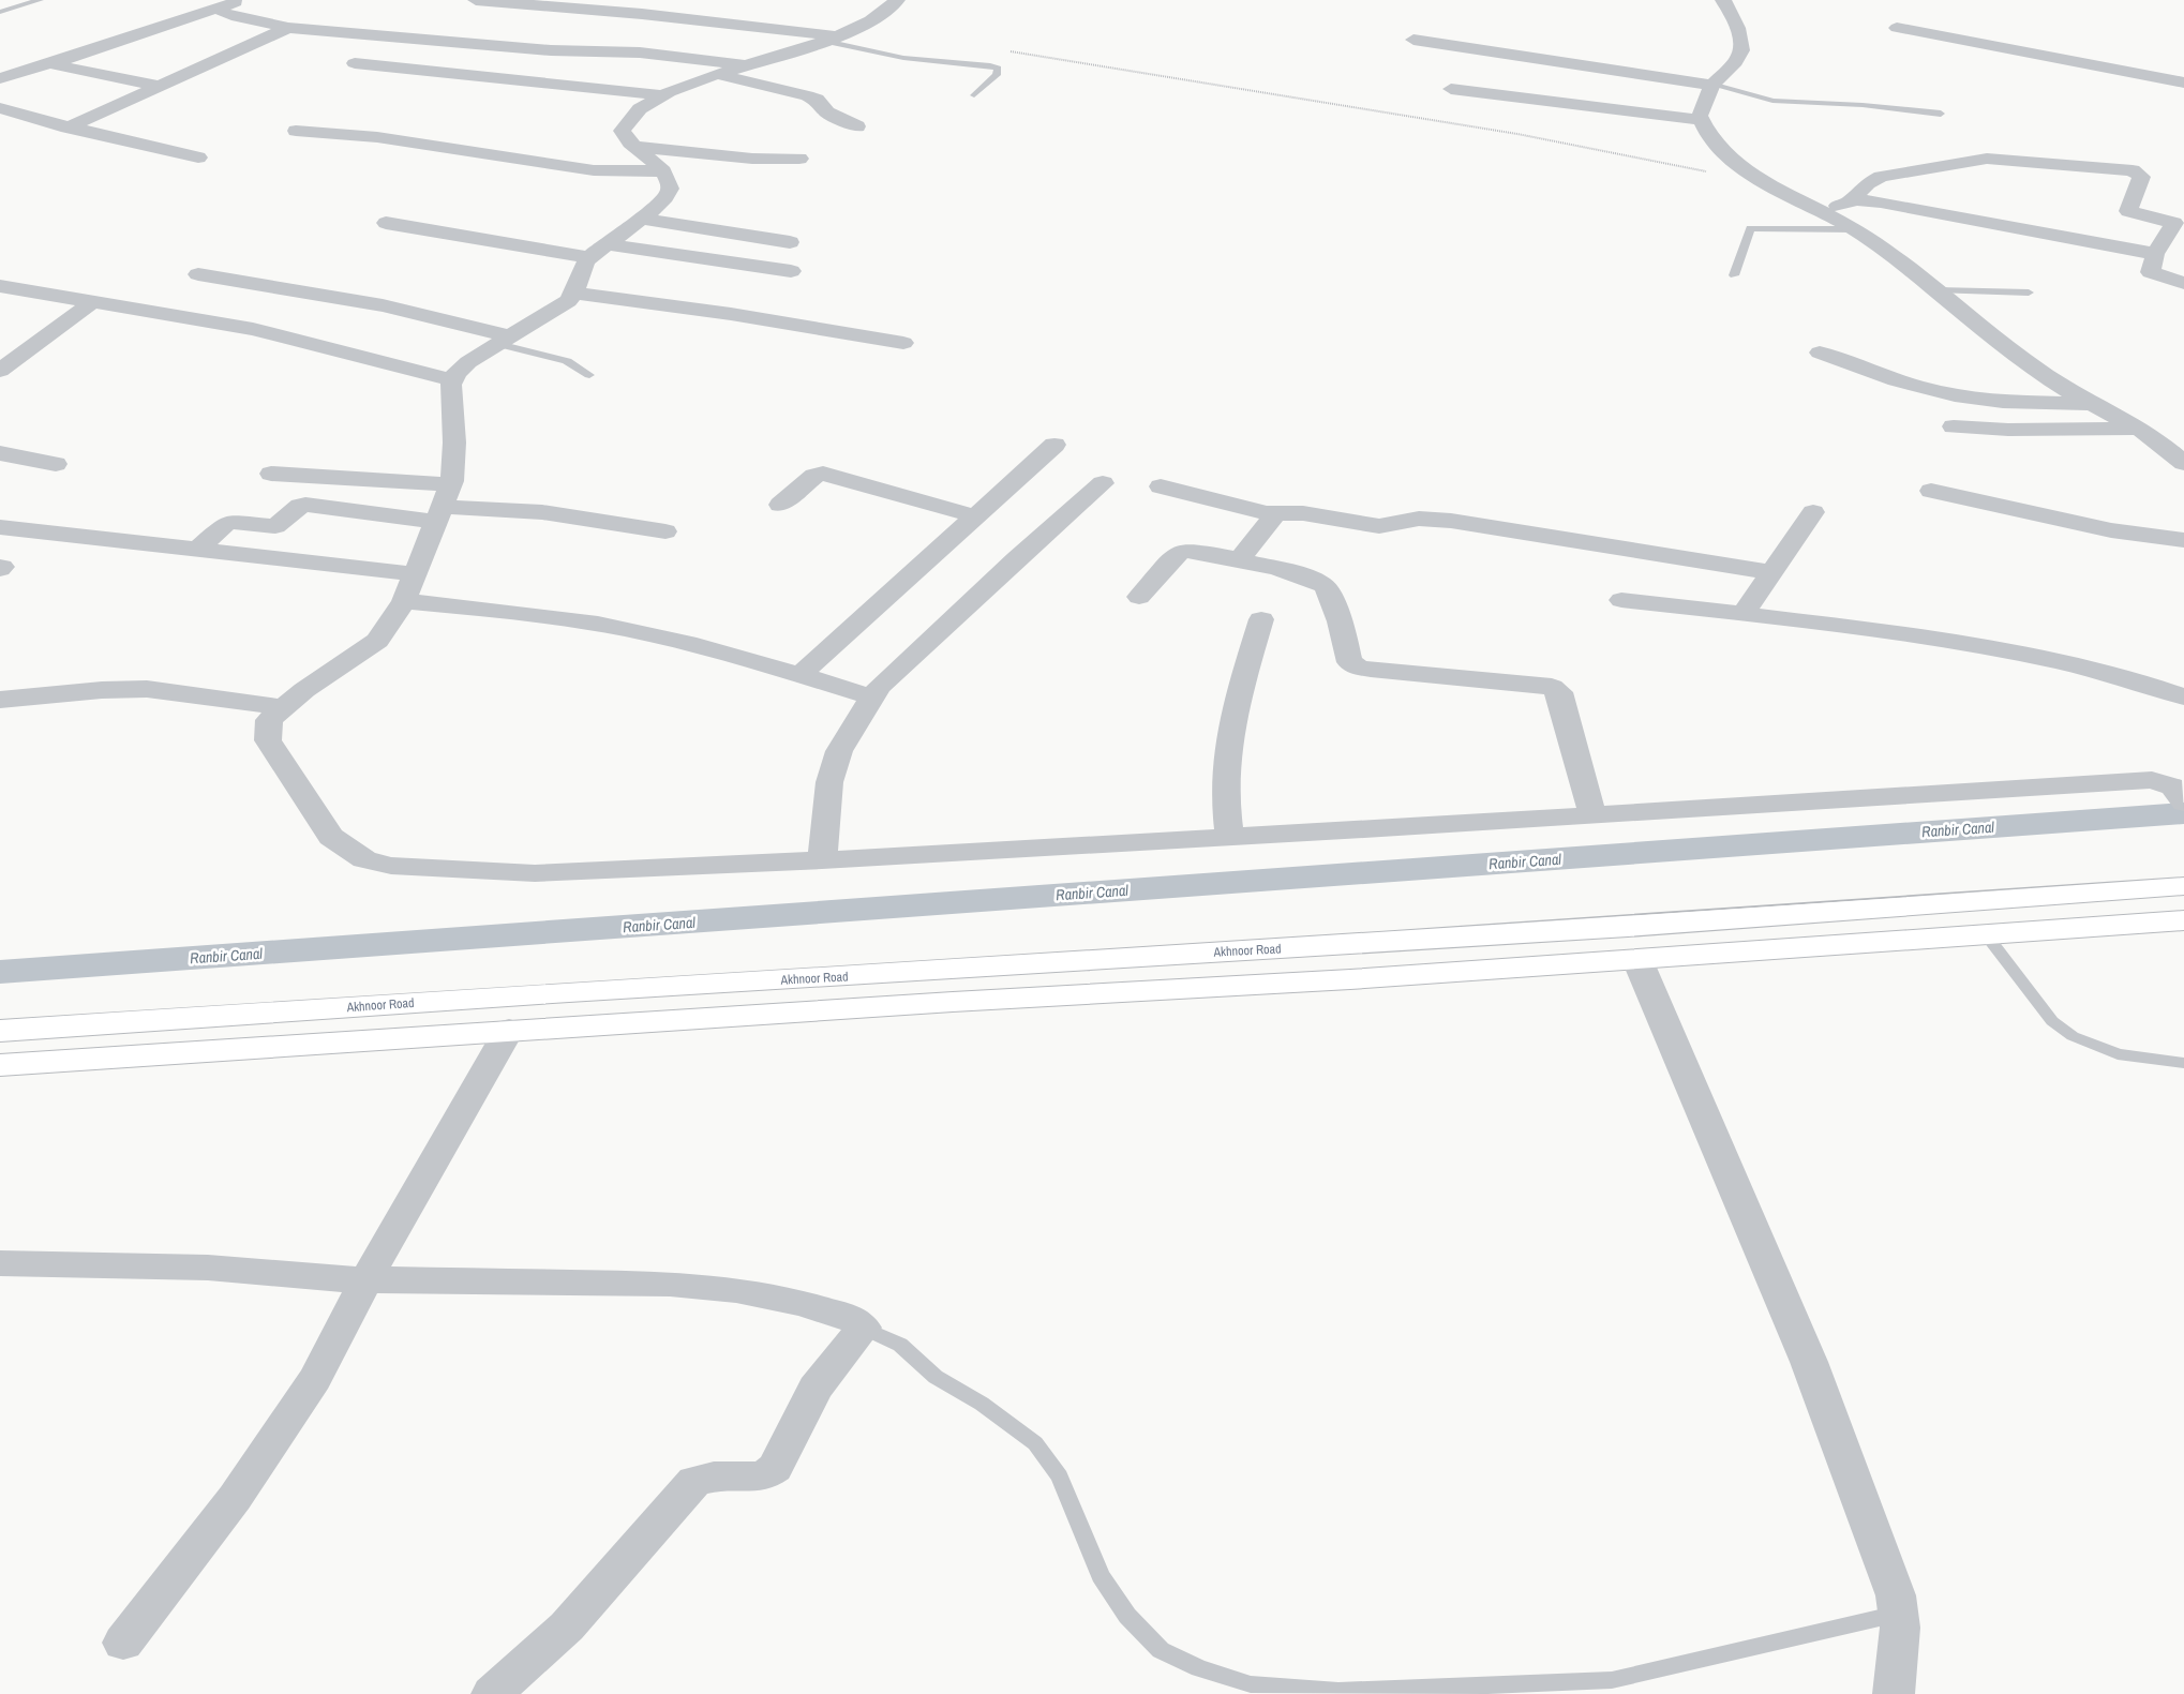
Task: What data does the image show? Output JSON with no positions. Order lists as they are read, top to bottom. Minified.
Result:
{"streets":{"highway":["Akhnoor Road"]},"water":["Ranbir Canal"]}
